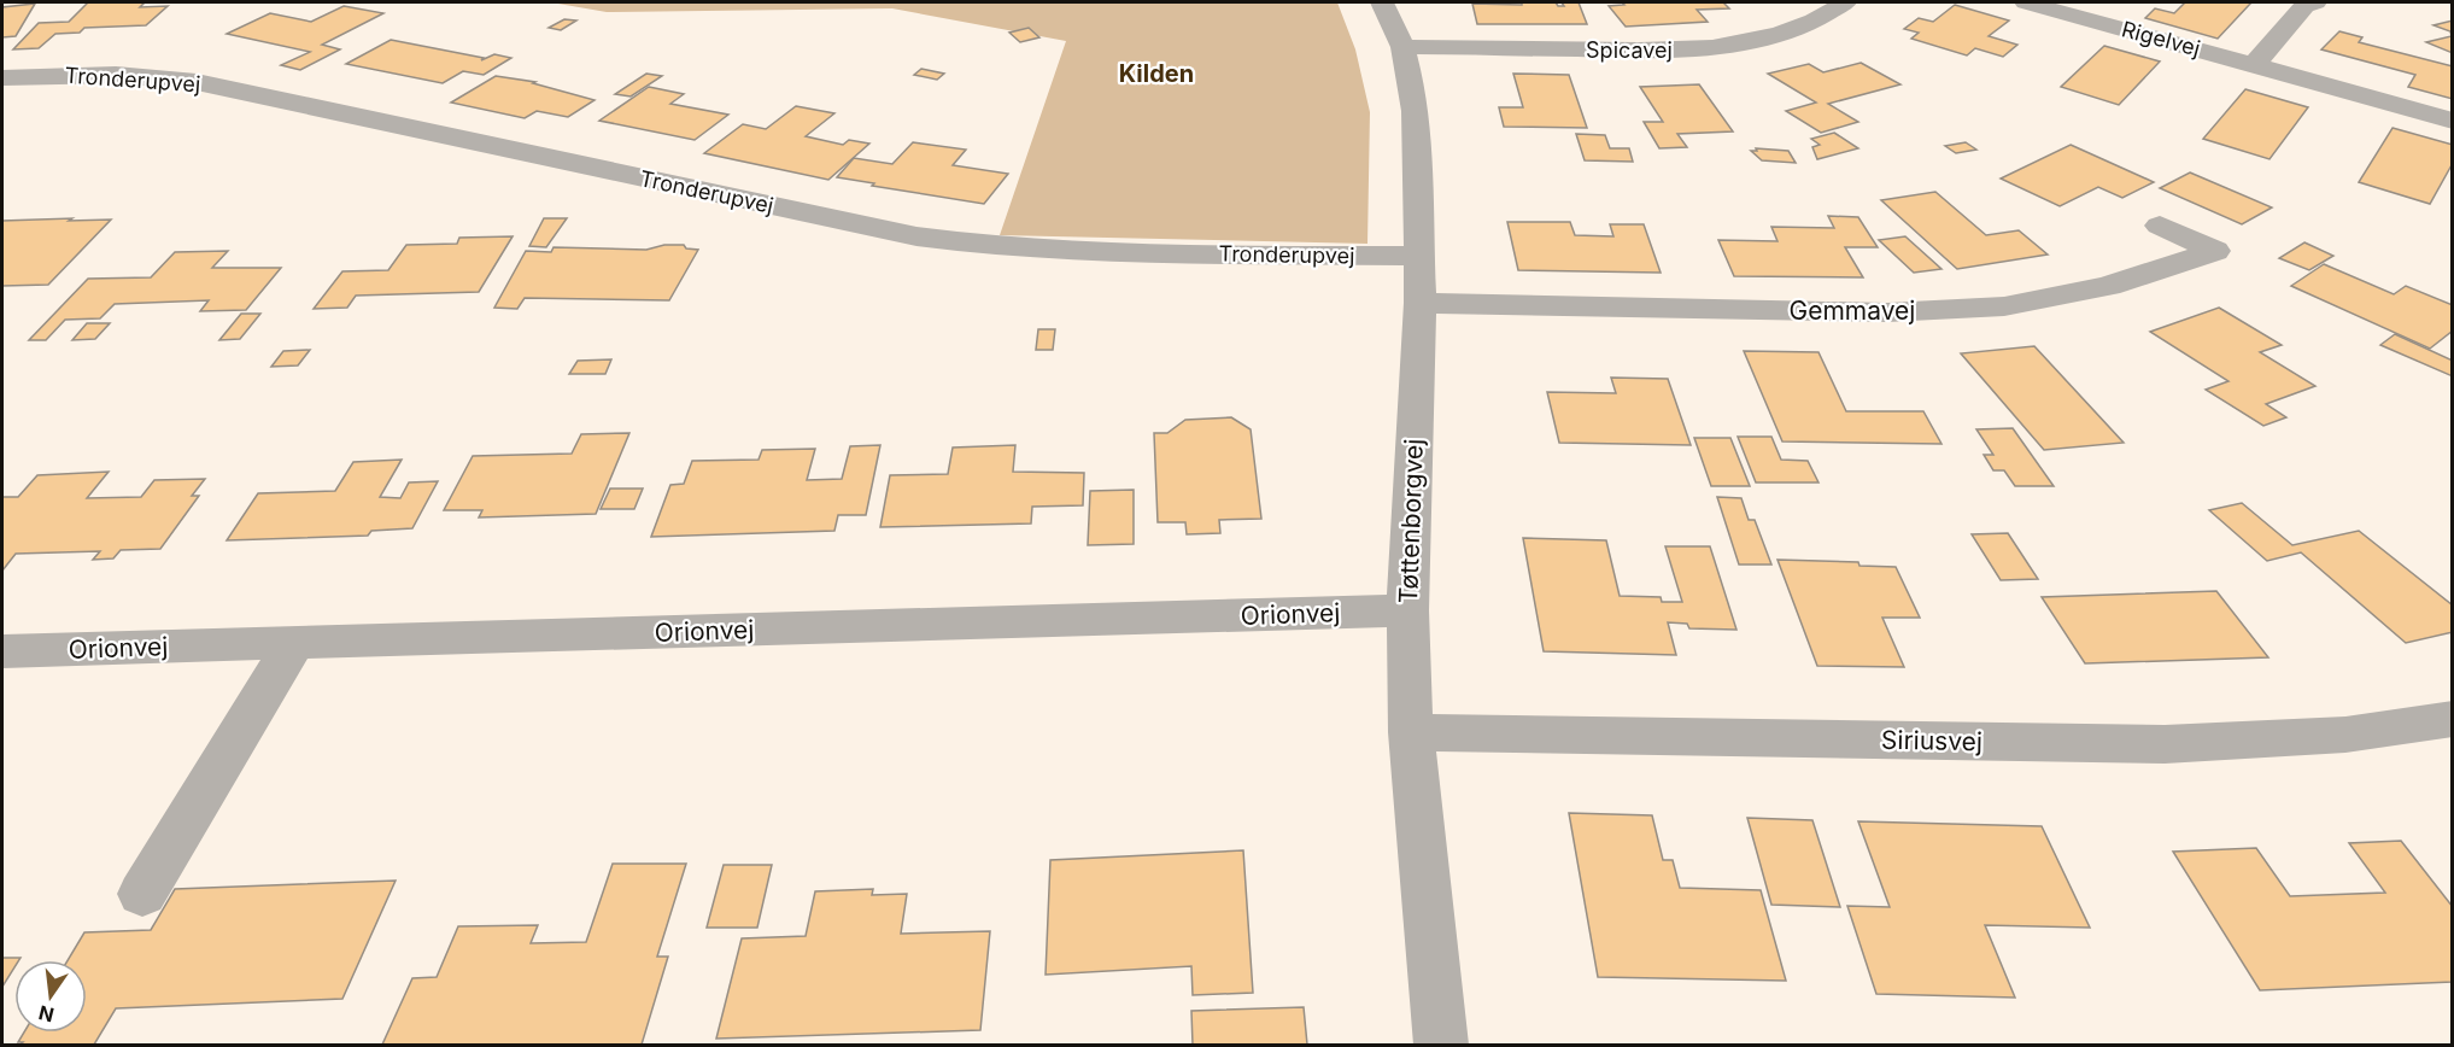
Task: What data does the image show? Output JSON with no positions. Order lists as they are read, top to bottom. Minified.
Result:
{"streets":{"street":["Rigelvej","Spicavej","Tronderupvej","Gemmavej","Tøttenborgvej","Orionvej","Siriusvej"]},"crossings":[["Spicavej","Tøttenborgvej"],["Tronderupvej","Tøttenborgvej"],["Gemmavej","Tøttenborgvej"],["Tøttenborgvej","Orionvej"],["Tøttenborgvej","Siriusvej"]],"districts":["Kilden"],"north":"bottom"}
